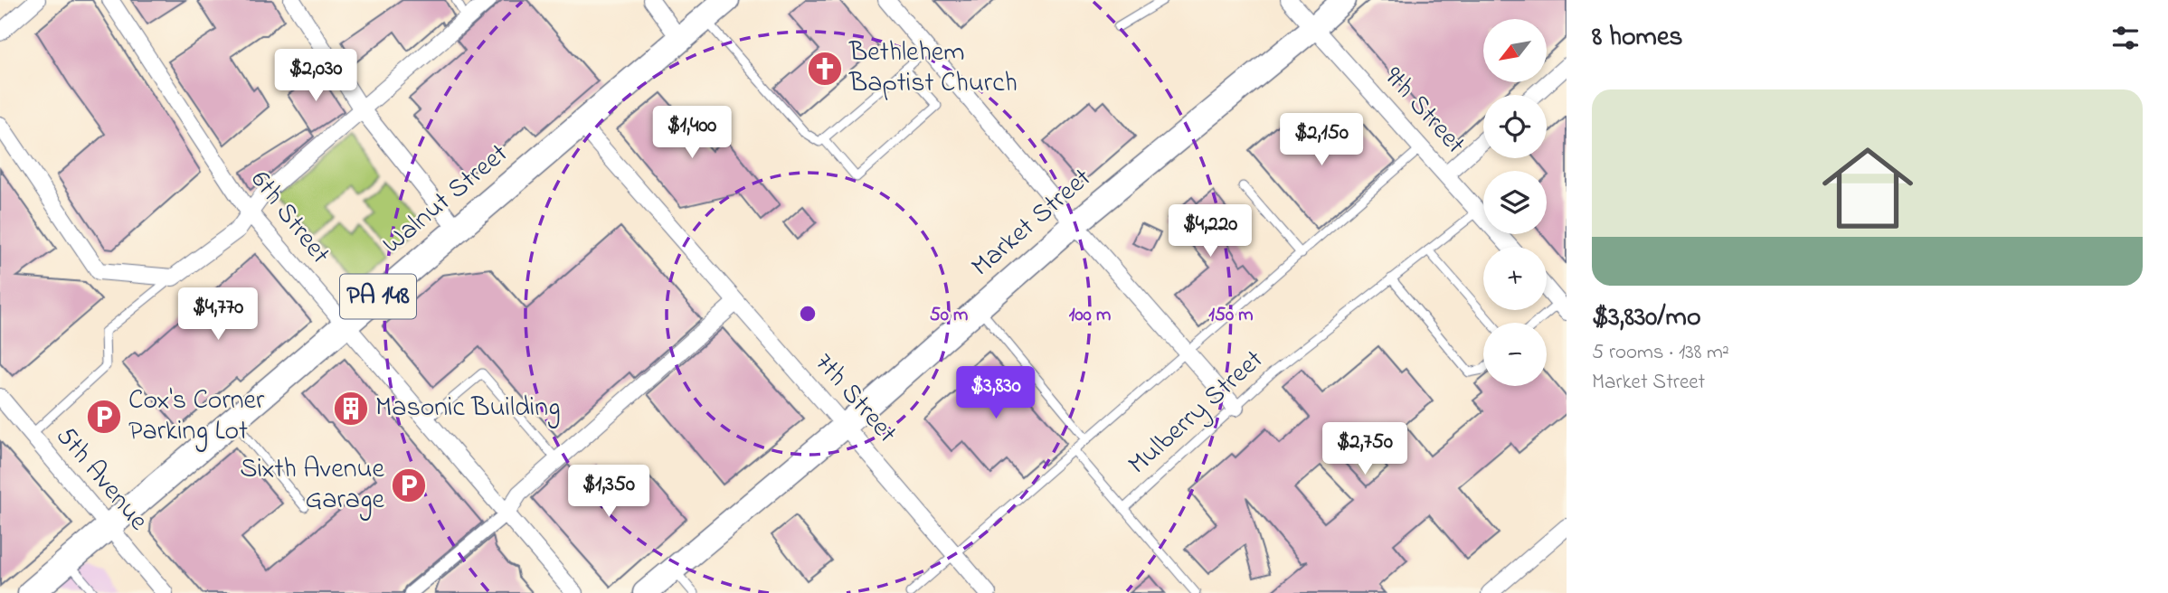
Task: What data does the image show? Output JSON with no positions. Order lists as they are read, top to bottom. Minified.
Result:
{"streets":{"main road":["Walnut Street","Market Street","PA 148"],"street":["9th Street","6th Street","7th Street","5th Avenue"],"lane":["Mulberry Street"]},"crossings":[["9th Street","Market Street"],["9th Street","Mulberry Street"],["Walnut Street","6th Street"],["Walnut Street","7th Street"],["Walnut Street","5th Avenue"],["Market Street","7th Street"]],"places":{"church":["Bethlehem Baptist Church"],"building":["Masonic Building"],"parking":["Cox's Corner Parking Lot","Sixth Avenue Garage"]},"north":"bottom left","page":{"heading":"8 homes","map_buttons":["+","−"],"price":["$2,030","$1,400","$2,150","$4,220","$4,770","$3,830","$2,750","$1,350"],"list":[{"name":"$3,830/mo","note":"5 rooms · 138 m² · Market Street"}]},"rings":["50 m","100 m","150 m"]}
